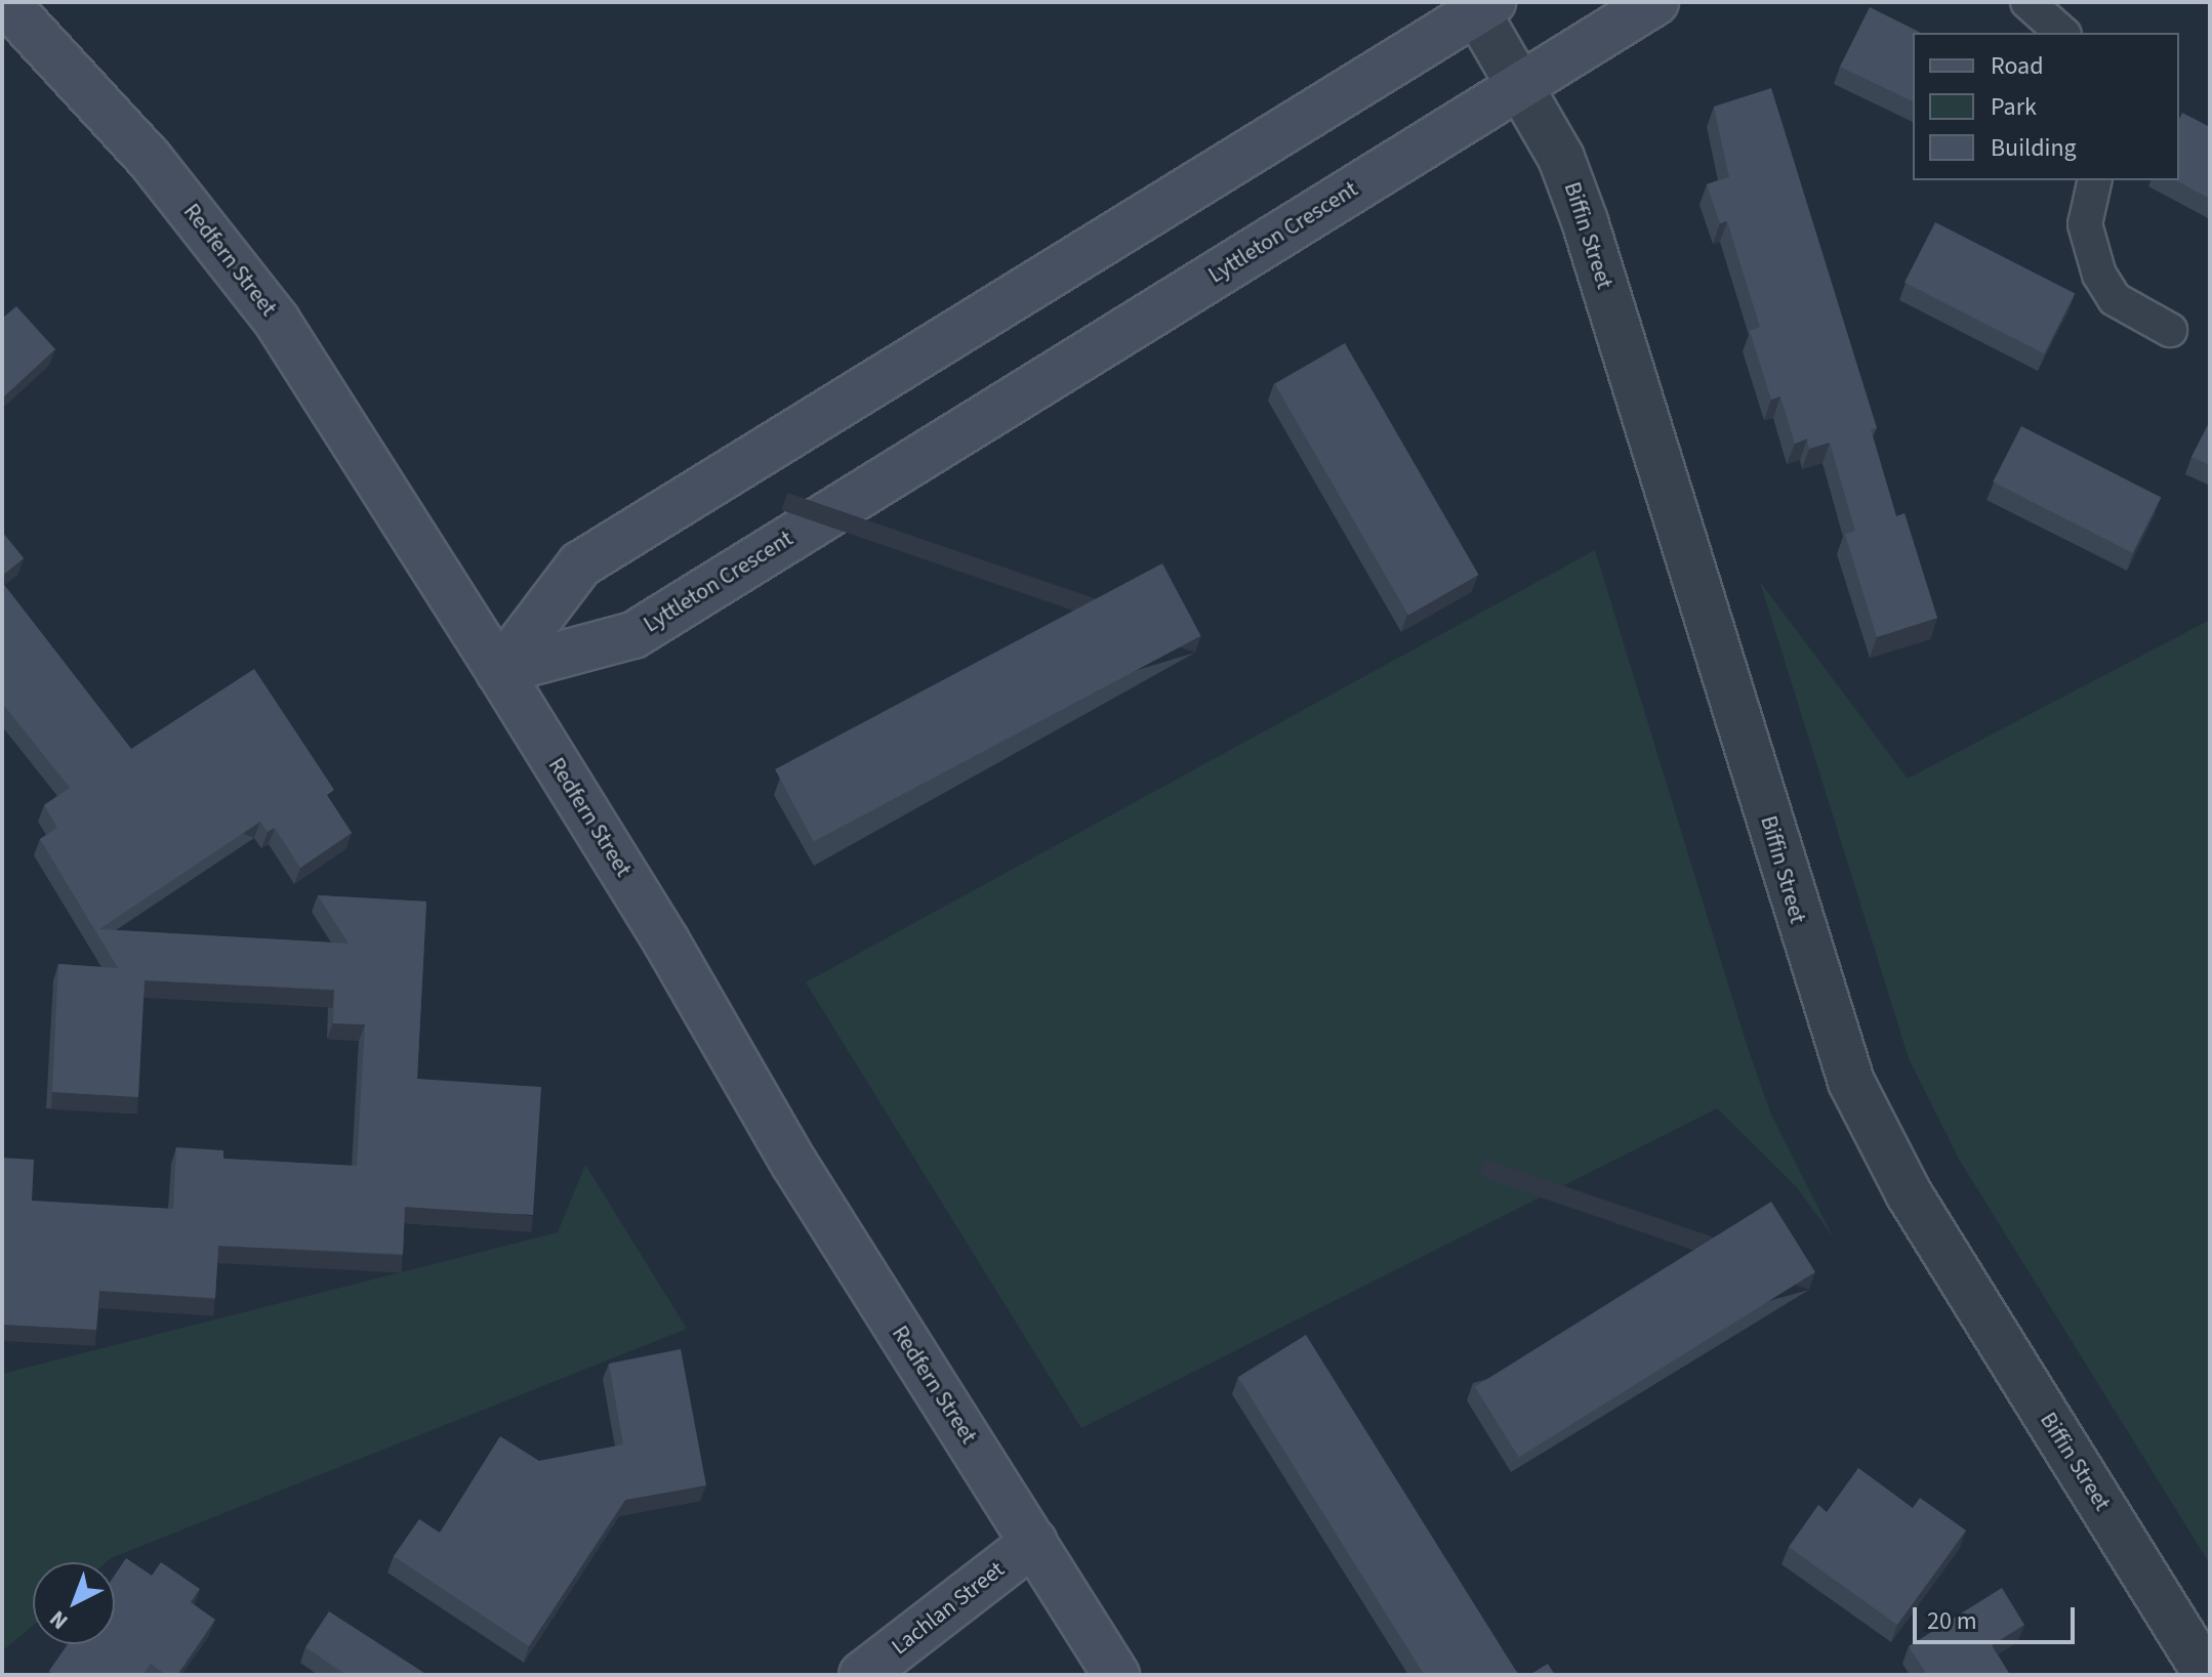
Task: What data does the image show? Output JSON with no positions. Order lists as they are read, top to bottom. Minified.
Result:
{"streets":{"street":["Lyttleton Crescent","Biffin Street","Redfern Street","Lachlan Street"]},"crossings":[["Lyttleton Crescent","Biffin Street"],["Lyttleton Crescent","Redfern Street"],["Redfern Street","Lachlan Street"]],"legend":["Road","Park","Building"],"scale_bar":"20 m","north":"bottom left"}
